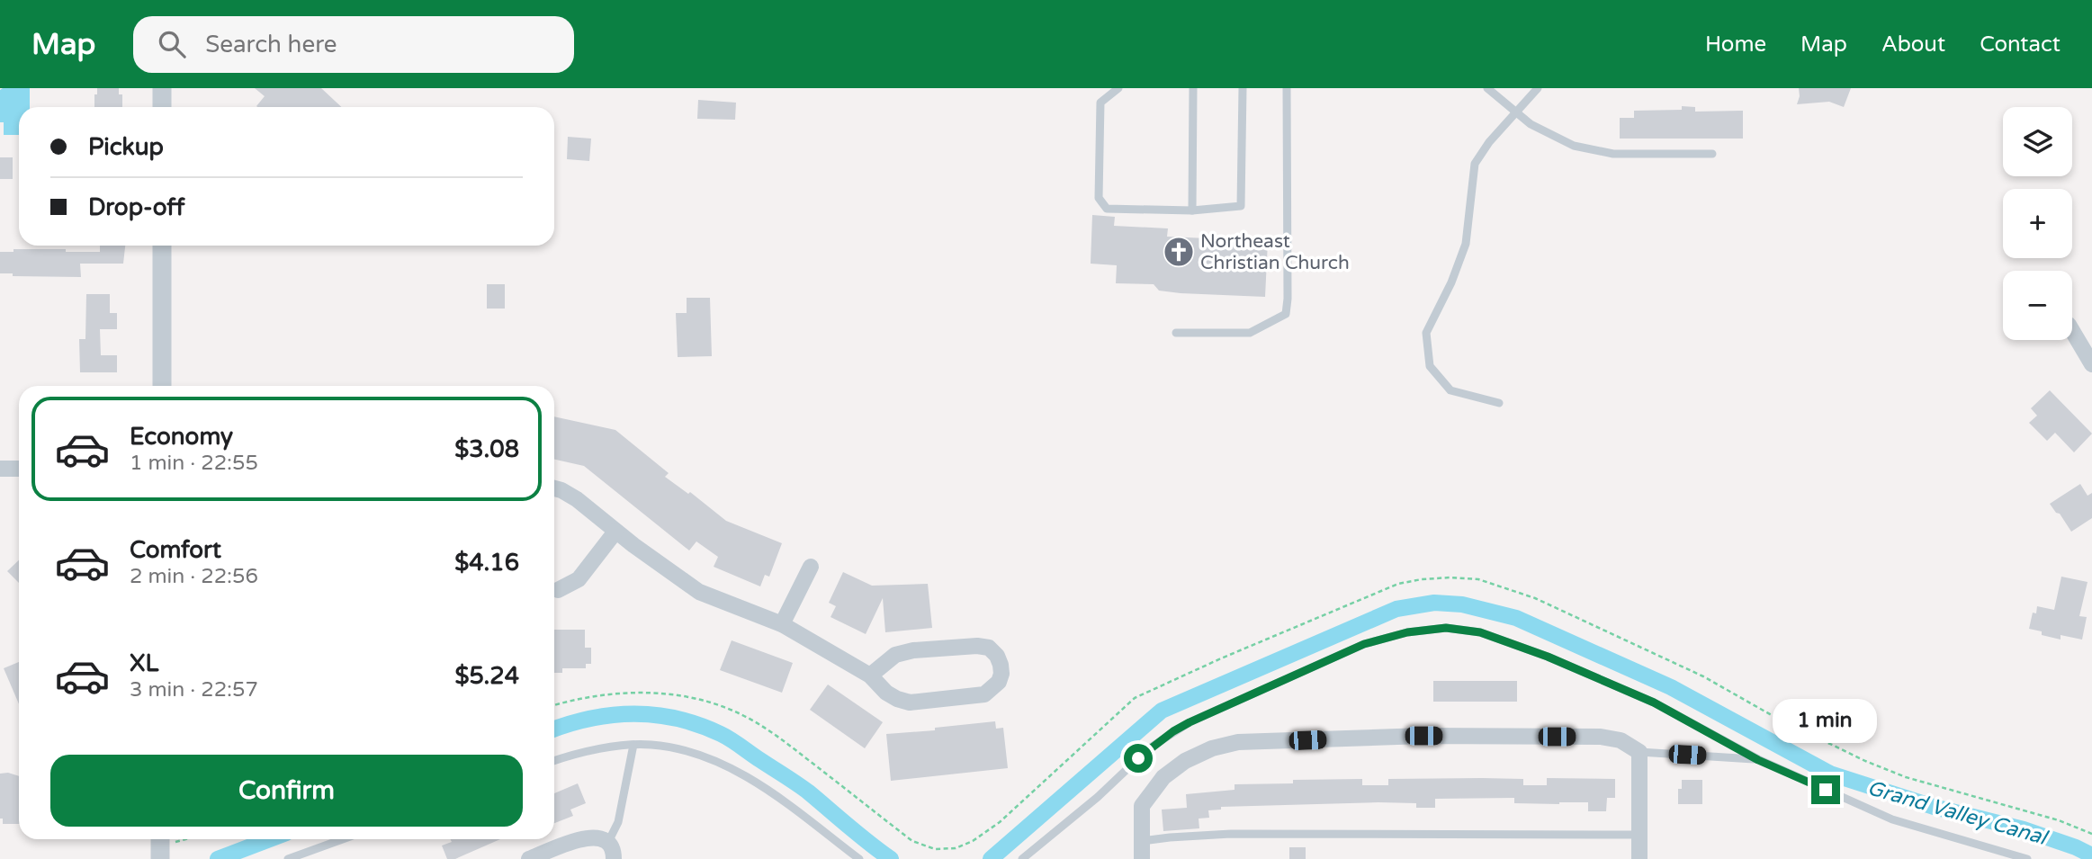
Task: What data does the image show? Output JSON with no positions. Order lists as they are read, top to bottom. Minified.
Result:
{"water":["Grand Valley Canal"],"places":{"church":["Northeast Christian Church"]},"page":{"header":"Map","search":"Search here","nav":["Home","Map","About","Contact"],"map_buttons":["+","−"],"banner":["Pickup","Drop-off"],"list":[{"name":"Economy","note":"1 min · 22:55","value":"$3.08"},{"name":"Comfort","note":"2 min · 22:56","value":"$4.16"},{"name":"XL","note":"3 min · 22:57","value":"$5.24"}],"bubble":"1 min","buttons":"Confirm"}}
